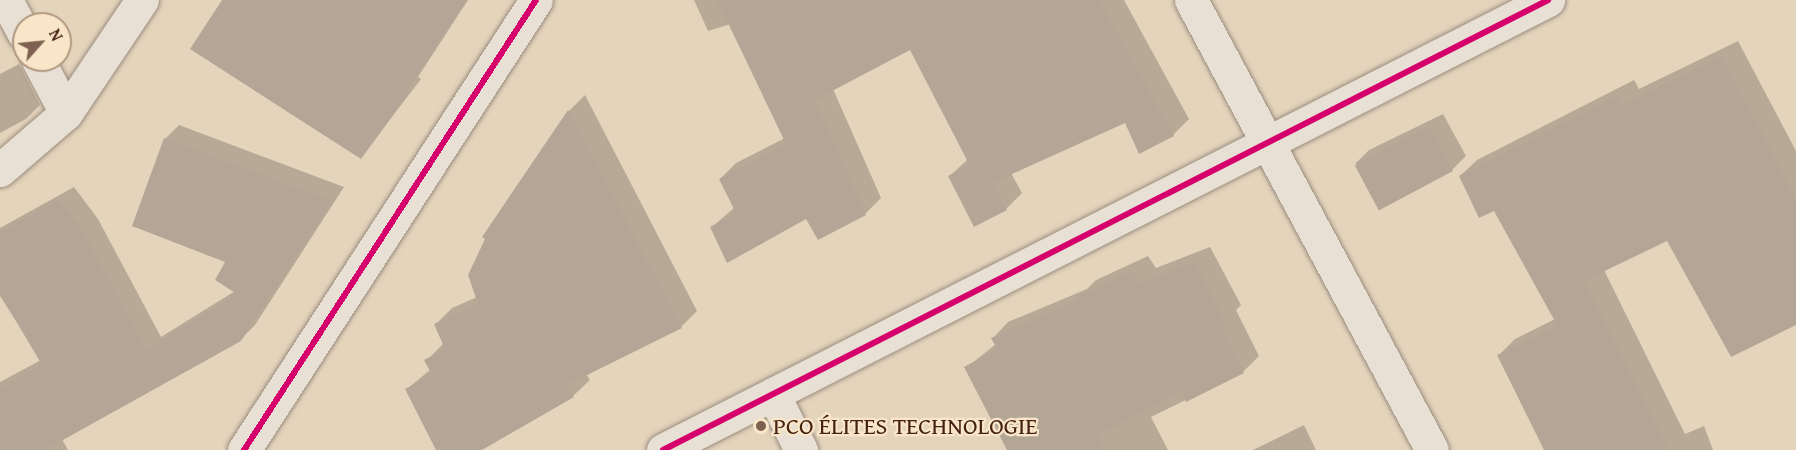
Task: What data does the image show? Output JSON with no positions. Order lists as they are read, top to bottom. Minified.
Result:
{"places":["PCO ÉLITES TECHNOLOGIE"],"north":"top right"}
